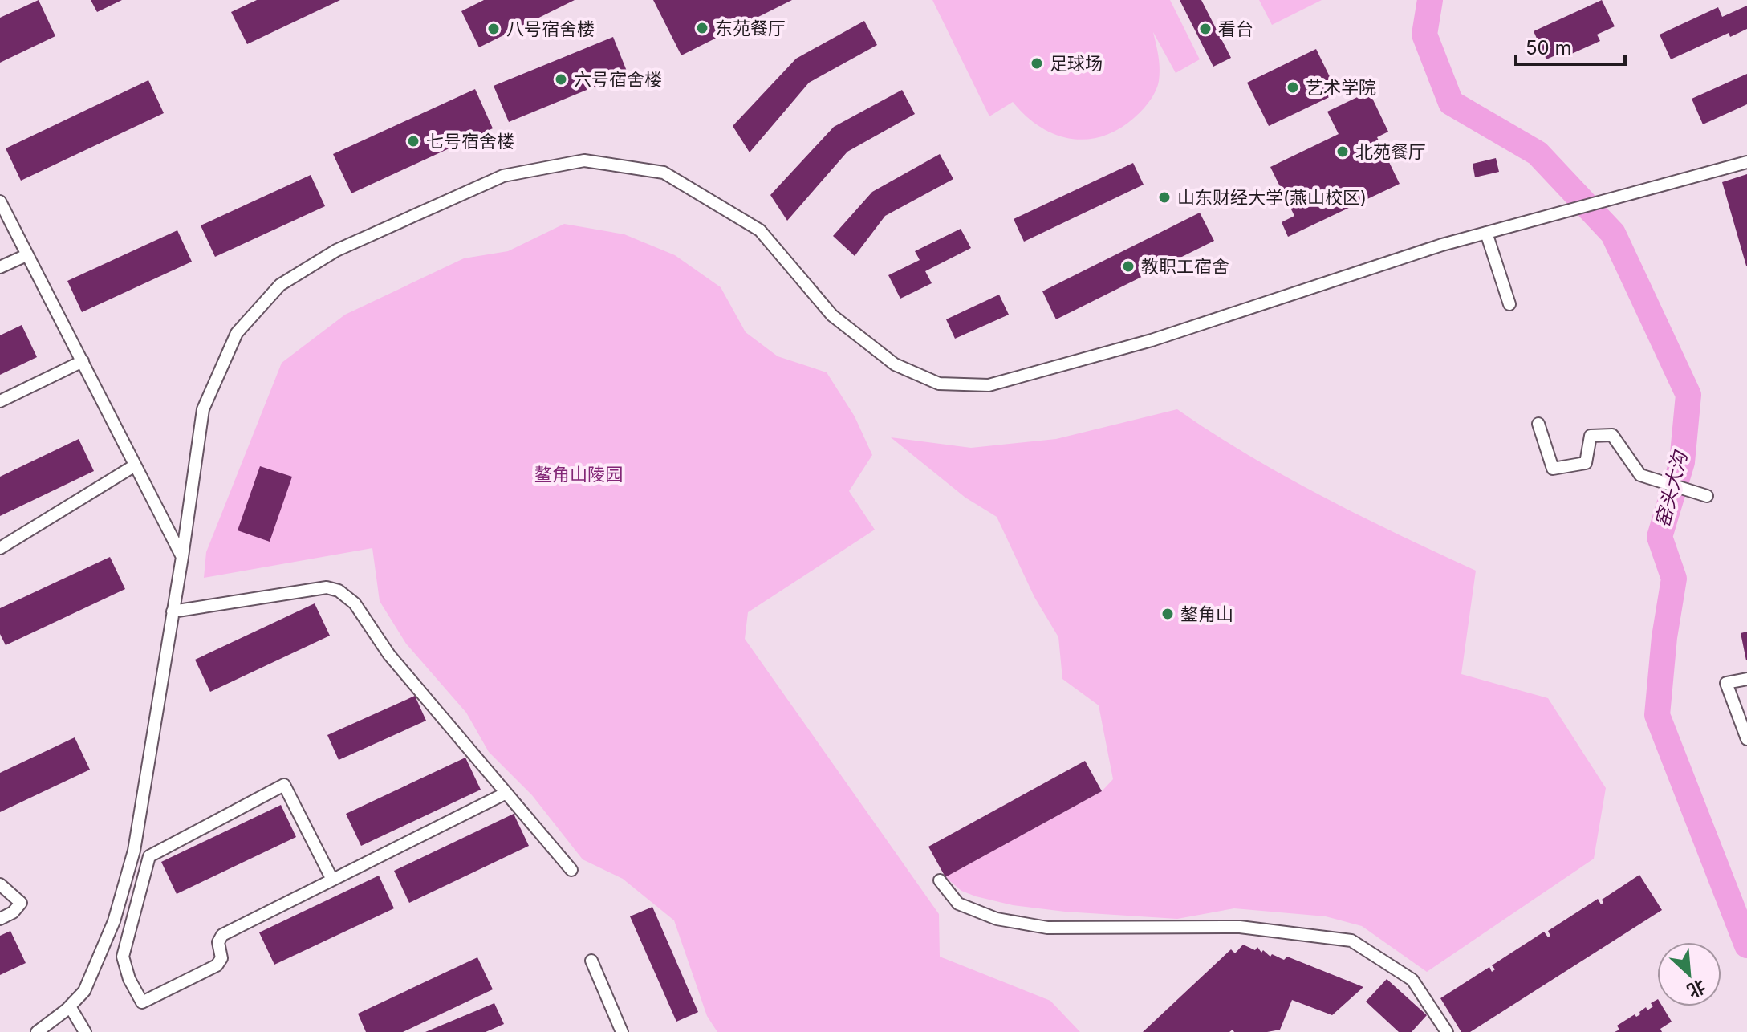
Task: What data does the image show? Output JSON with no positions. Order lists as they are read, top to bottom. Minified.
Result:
{"water":["窑头大沟"],"parks":["鳌角山陵园"],"places":["东苑餐厅","八号宿舍楼","看台","足球场","六号宿舍楼","艺术学院","七号宿舍楼","北苑餐厅","山东财经大学(燕山校区)","教职工宿舍","鏊角山"],"scale_bar":"50 m","north":"bottom right"}
